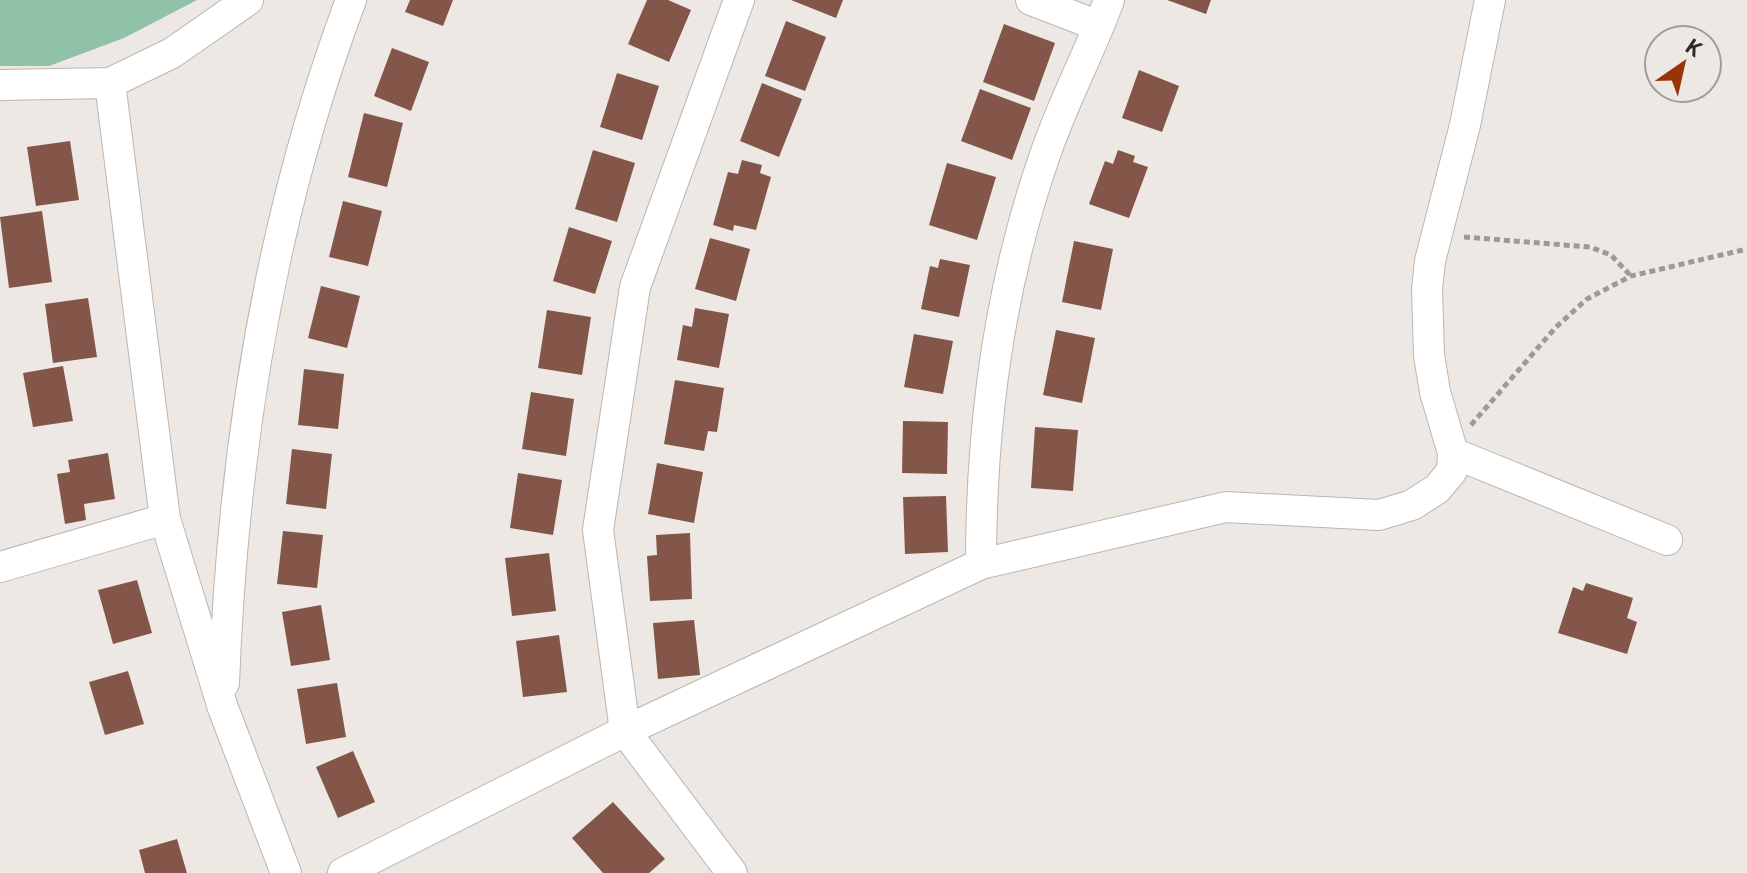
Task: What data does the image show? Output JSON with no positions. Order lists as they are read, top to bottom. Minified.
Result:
{"north":"top right"}
